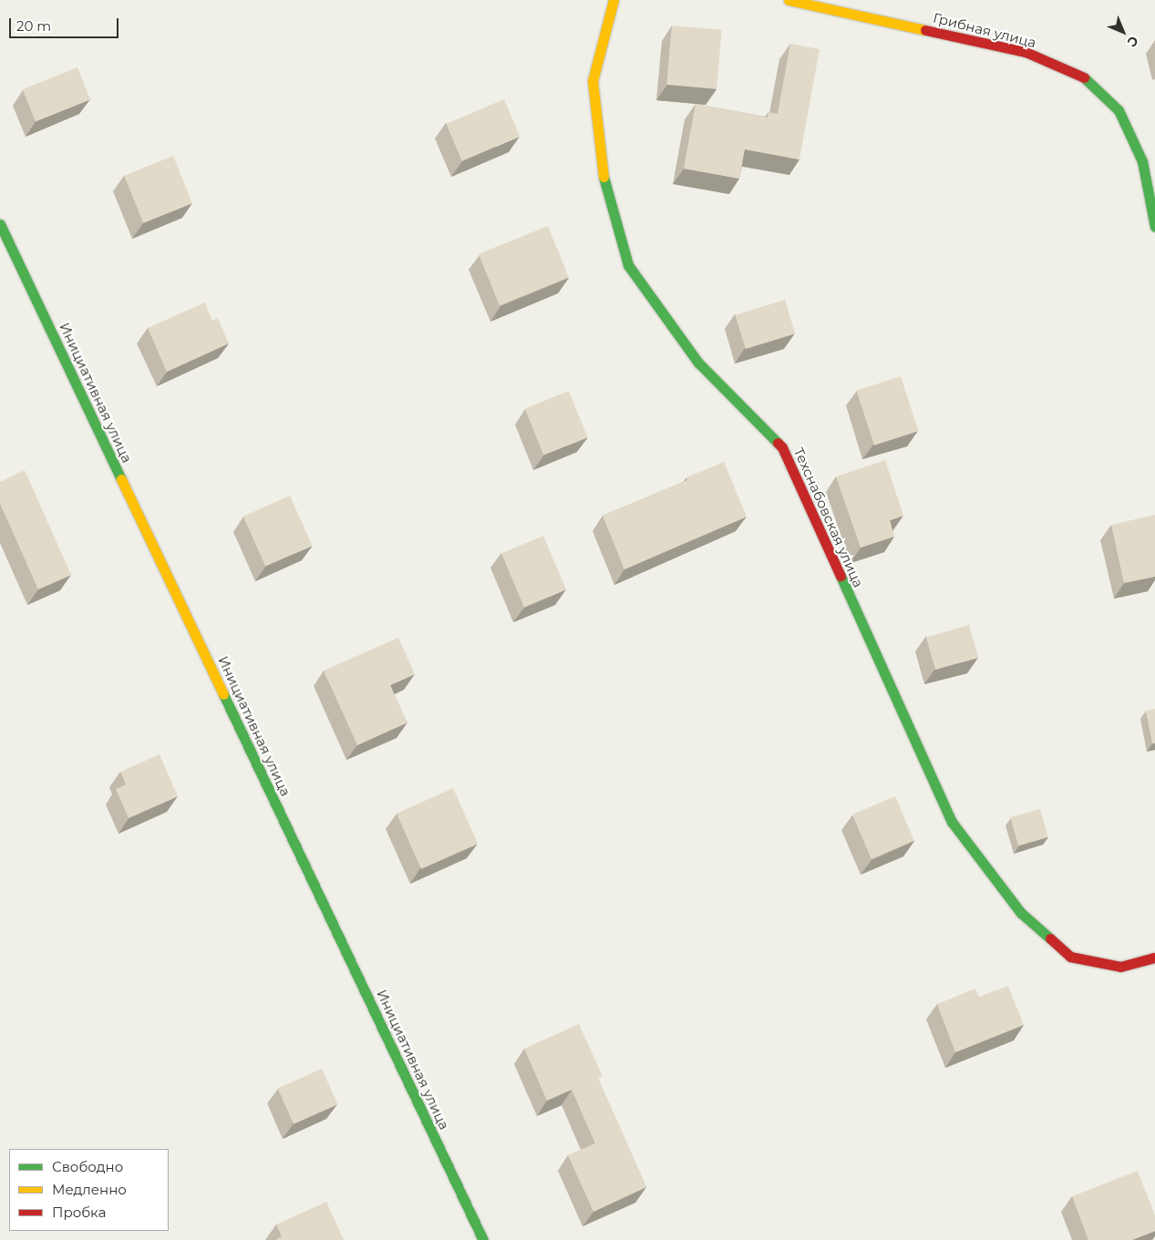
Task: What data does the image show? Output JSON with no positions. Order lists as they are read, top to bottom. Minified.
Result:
{"streets":{"street":["Грибная улица","Инициативная улица","Техснабовская улица"]},"legend":["Свободно","Медленно","Пробка"],"scale_bar":"20 m","north":"bottom right"}
